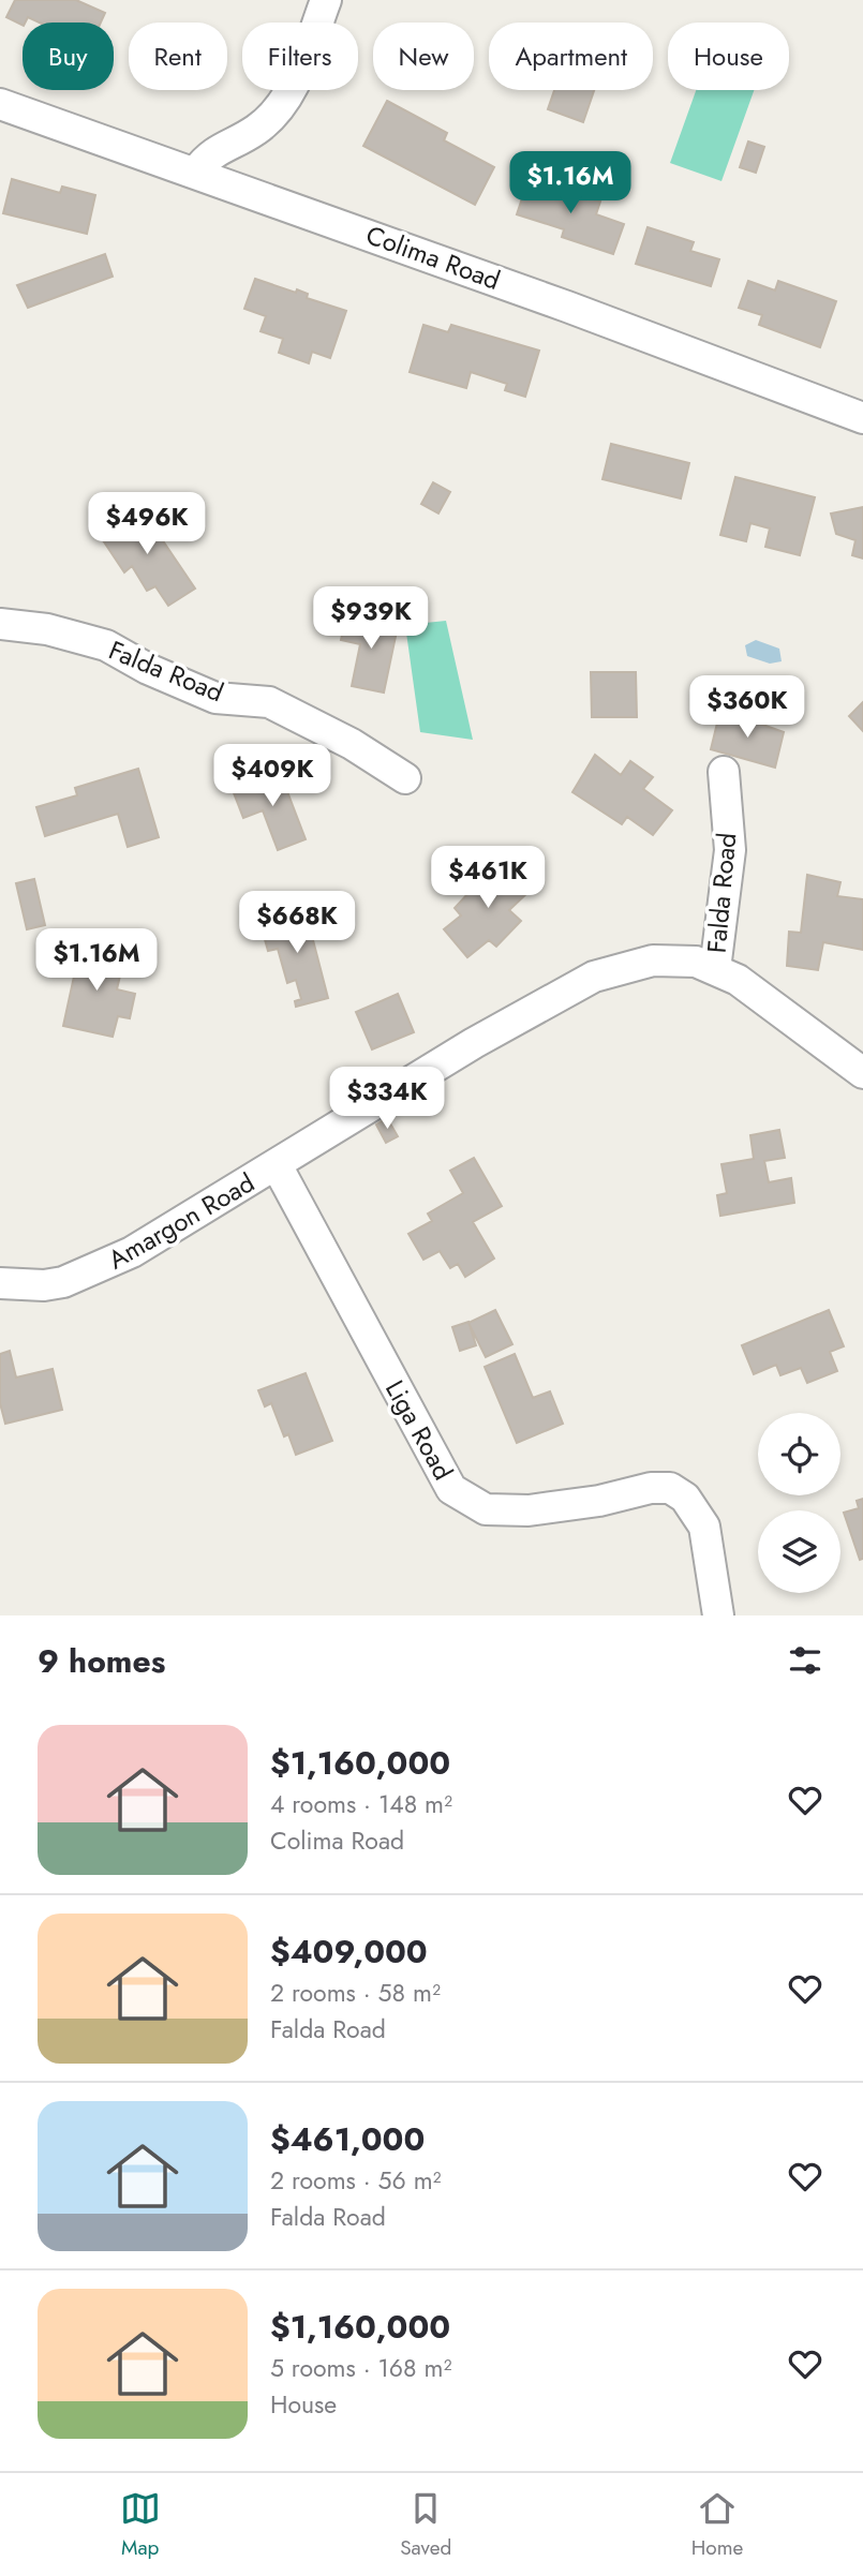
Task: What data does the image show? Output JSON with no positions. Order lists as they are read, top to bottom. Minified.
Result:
{"streets":{"street":["Colima Road","Falda Road","Amargon Road","Liga Road"]},"crossings":[["Falda Road","Amargon Road"],["Amargon Road","Liga Road"]],"page":{"chip":["Buy","Rent","Filters","New","Apartment","House"],"price":["$1.16M","$496K","$939K","$360K","$409K","$461K","$668K","$1.16M","$334K"],"heading":"9 homes","list":[{"name":"$1,160,000","note":"4 rooms · 148 m² · Colima Road"},{"name":"$409,000","note":"2 rooms · 58 m² · Falda Road"},{"name":"$461,000","note":"2 rooms · 56 m² · Falda Road"},{"name":"$1,160,000","note":"5 rooms · 168 m² · House"}],"tabs":["Map","Saved","Home"]}}
